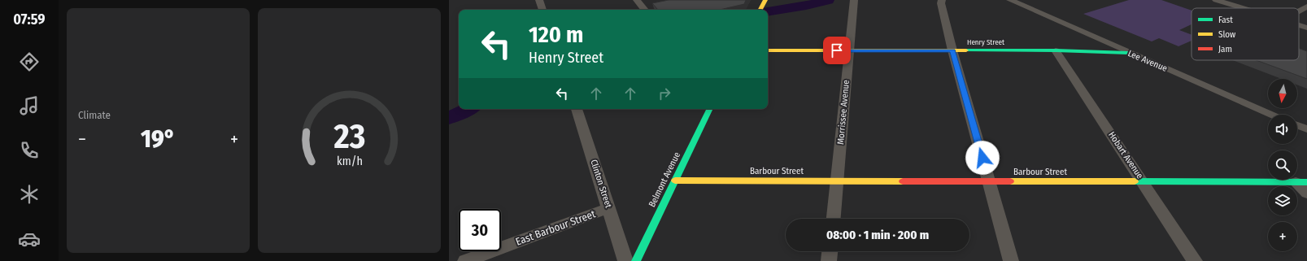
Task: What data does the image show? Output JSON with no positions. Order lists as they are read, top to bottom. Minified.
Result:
{"streets":{"street":["Henry Street","Lee Avenue","Morrissee Avenue","Hobart Avenue","Barbour Street","Belmont Avenue","Clinton Street","East Barbour Street"]},"crossings":[["Henry Street","Lee Avenue"],["Henry Street","Morrissee Avenue"],["Henry Street","Hobart Avenue"],["Morrissee Avenue","Barbour Street"],["Hobart Avenue","Barbour Street"],["Barbour Street","Belmont Avenue"],["Clinton Street","East Barbour Street"]],"legend":["Fast","Slow","Jam"],"north":"bottom","page":{"tabs":"07:59","tile":"Climate","turn":["120 m","Henry Street"],"map_buttons":"+","heat":["−","19°","+"],"limit":"30","trip":"08:00 · 1 min · 200 m","gauge":["23","km/h"]}}
